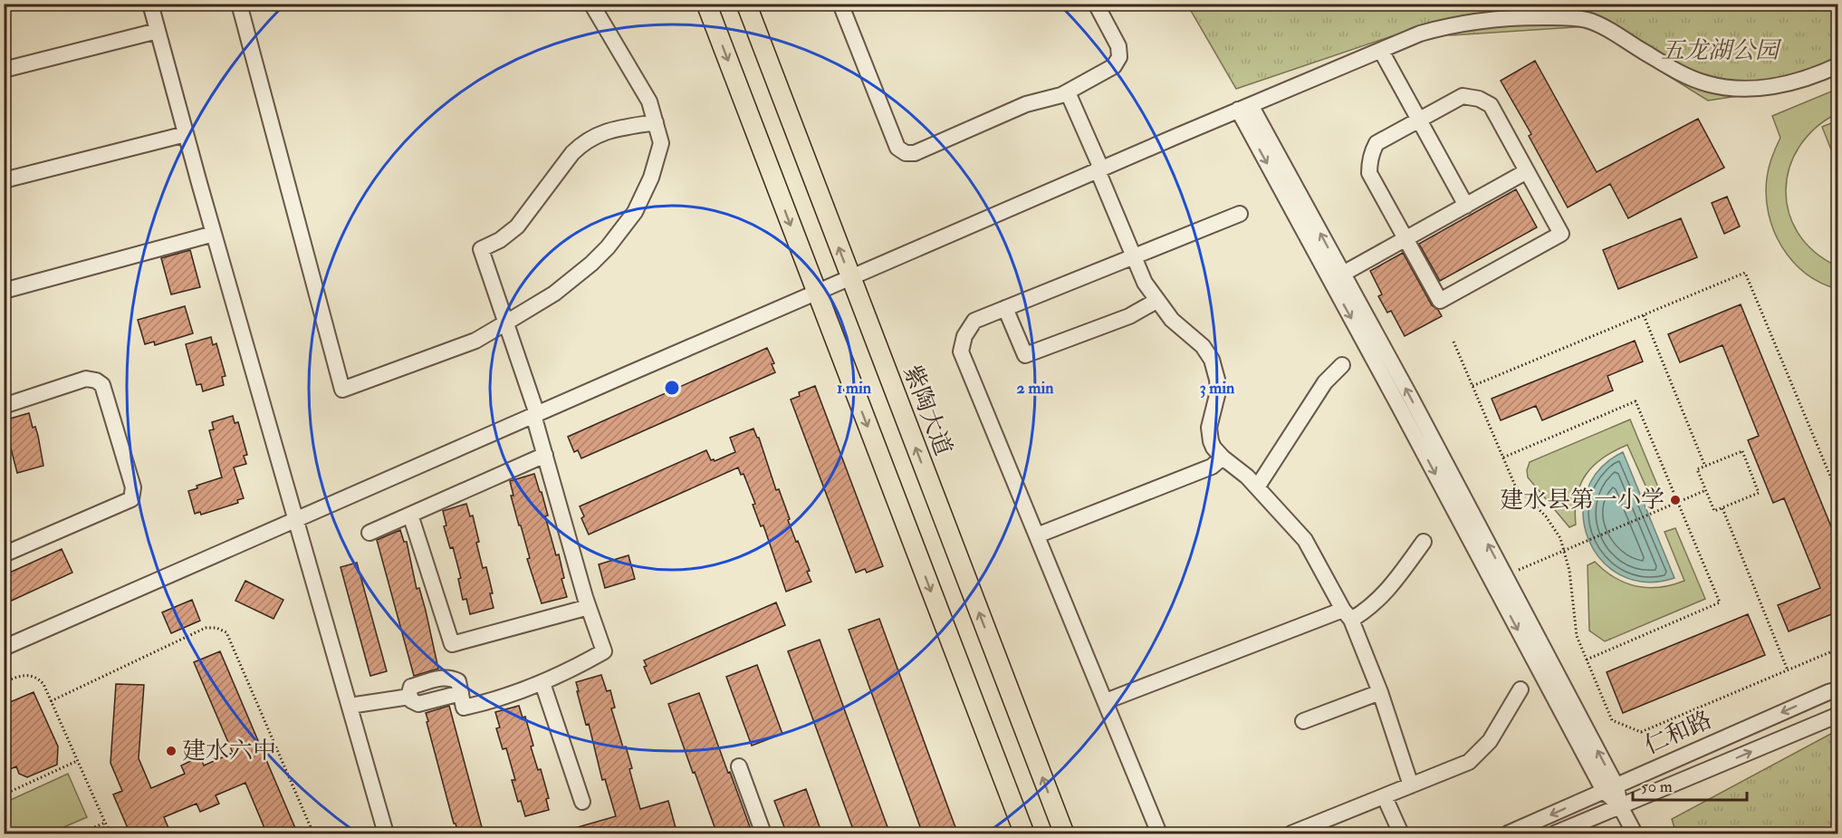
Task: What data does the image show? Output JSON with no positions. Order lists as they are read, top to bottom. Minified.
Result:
{"streets":{"main road":["紫陶大道"],"street":["仁和路"]},"parks":["五龙湖公园"],"places":["建水县第一小学","建水六中"],"scale_bar":"50 m","rings":["1 min","2 min","3 min"]}
